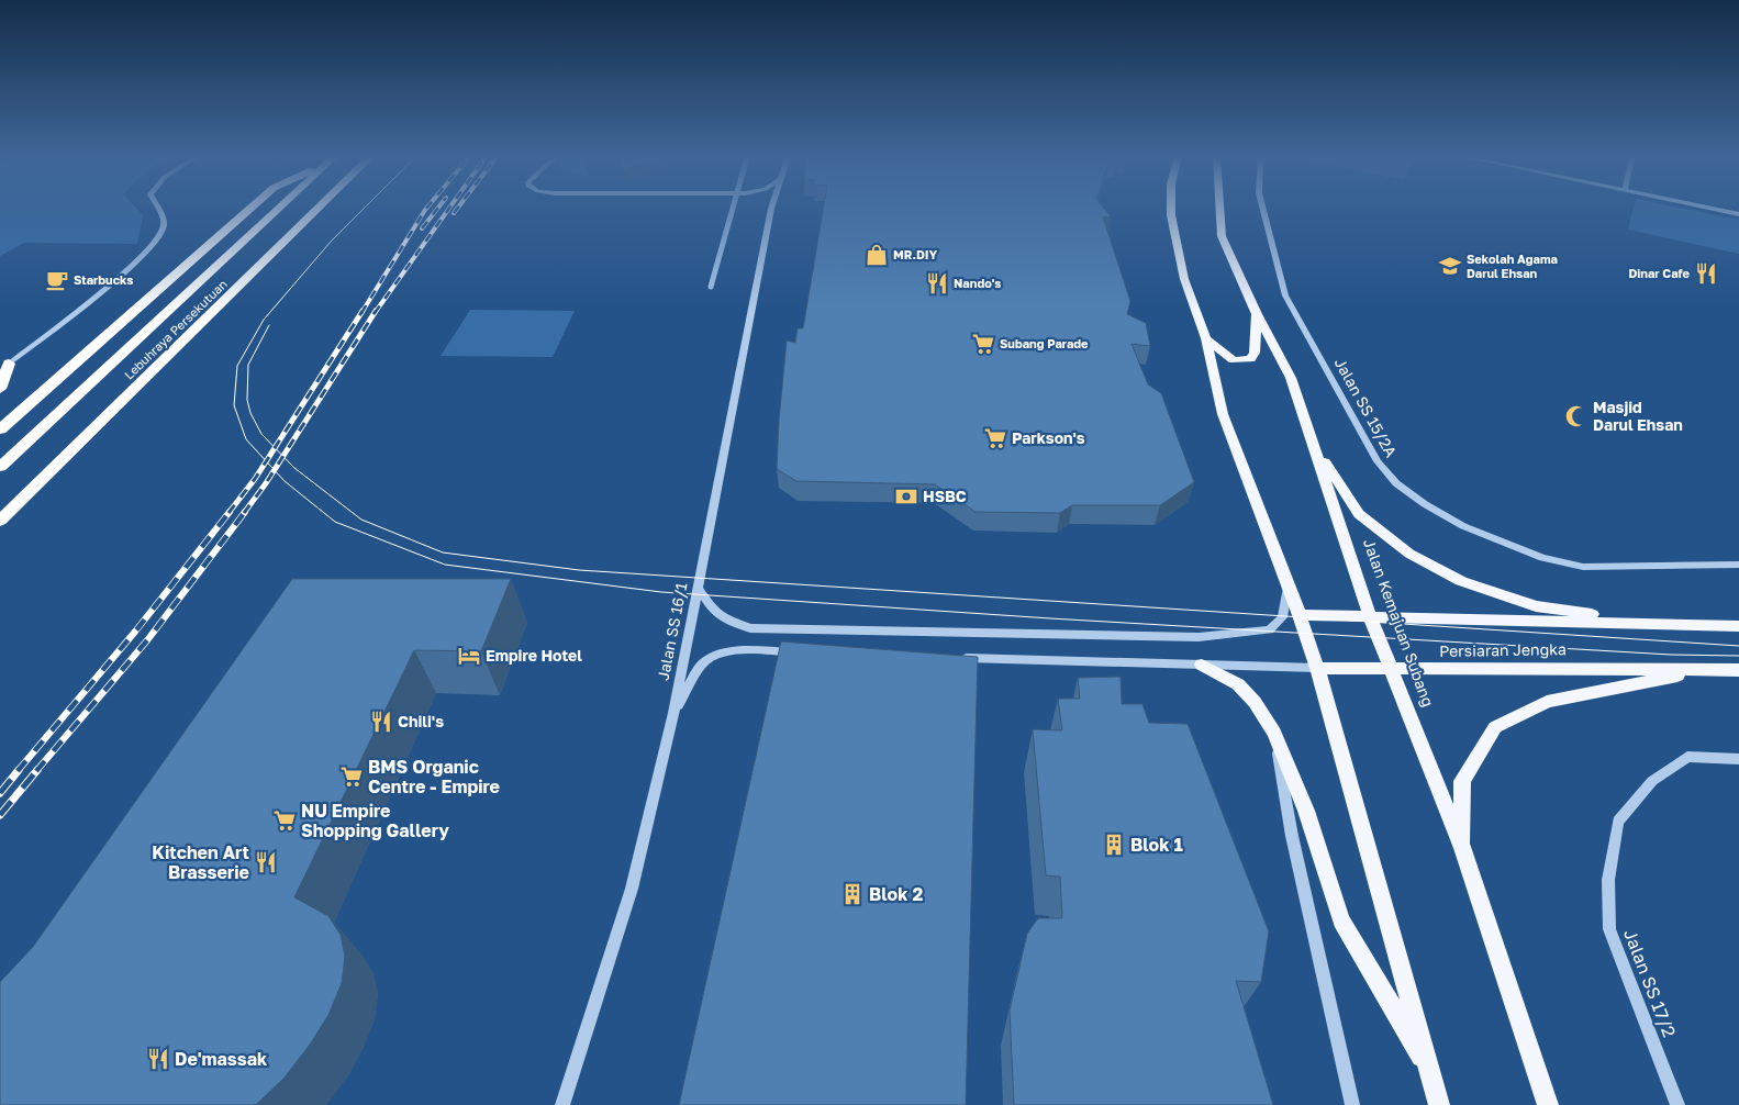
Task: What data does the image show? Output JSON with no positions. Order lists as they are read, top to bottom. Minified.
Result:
{"streets":{"highway":["Lebuhraya Persekutuan"],"main road":["Jalan Kemajuan Subang","Persiaran Jengka"],"street":["Jalan SS 15/2A","Jalan SS 16/1","Jalan SS 17/2"]},"crossings":[["Jalan Kemajuan Subang","Persiaran Jengka"]],"places":{"shop":["MR.DIY"],"school or university":["Sekolah Agama Darul Ehsan"],"restaurant":["Dinar Cafe","Nando's","Chili's","Kitchen Art Brasserie","De'massak"],"cafe":["Starbucks"],"supermarket":["Subang Parade","Parkson's","BMS Organic Centre - Empire","NU Empire Shopping Gallery"],"mosque":["Masjid Darul Ehsan"],"bank":["HSBC"],"hotel":["Empire Hotel"],"building":["Blok 1","Blok 2"]}}
